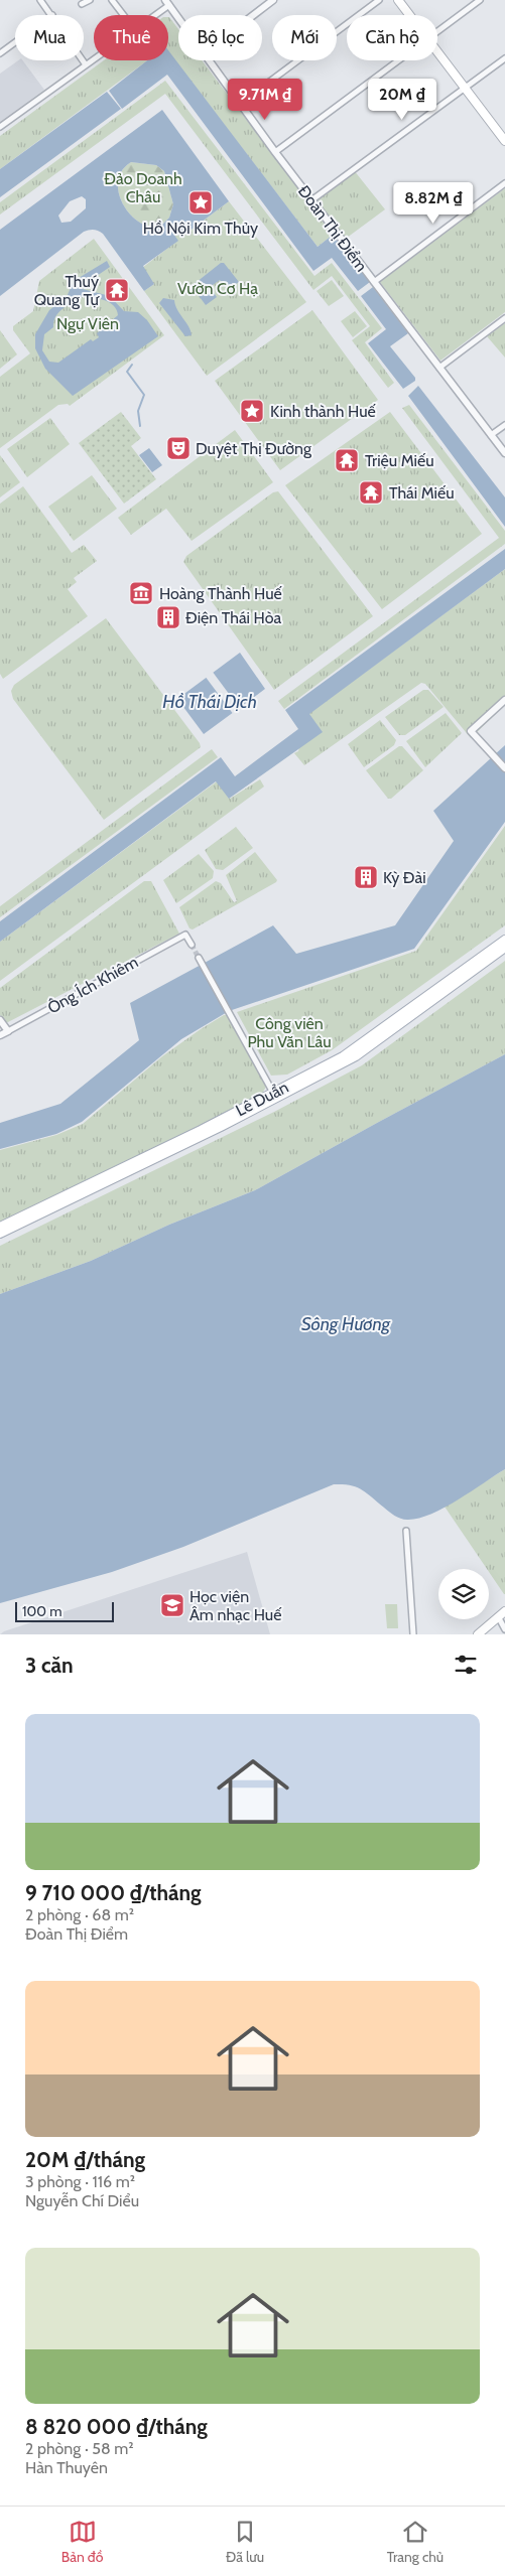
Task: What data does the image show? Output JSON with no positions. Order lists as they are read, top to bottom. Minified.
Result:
{"streets":{"main road":["Lê Duẩn"],"street":["Đoàn Thị Điểm","Ông Ích Khiêm"]},"water":["Hồ Thái Dịch","Sông Hương"],"parks":["Đảo Doanh Châu","Vườn Cơ Hạ","Ngự Viên","Công viên Phu Văn Lâu"],"places":{"place":["Hồ Nội Kim Thủy","Kinh thành Huế"],"temple":["Thuý Quang Tự","Triệu Miếu","Thái Miếu"],"theatre":["Duyệt Thị Đường"],"museum":["Hoàng Thành Huế"],"building":["Điện Thái Hòa","Kỳ Đài"],"school or university":["Học viện Âm nhạc Huế"]},"scale_bar":"100 m","page":{"chip":["Mua","Thuê","Bộ lọc","Mới","Căn hộ"],"price":["9.71M ₫","20M ₫","8.82M ₫"],"scale":"100 m","heading":"3 căn","list":[{"name":"9 710 000 ₫/tháng","note":"2 phòng · 68 m² · Đoàn Thị Điểm"},{"name":"20M ₫/tháng","note":"3 phòng · 116 m² · Nguyễn Chí Diểu"},{"name":"8 820 000 ₫/tháng","note":"2 phòng · 58 m² · Hàn Thuyên"}],"tabs":["Bản đồ","Đã lưu","Trang chủ"]}}
